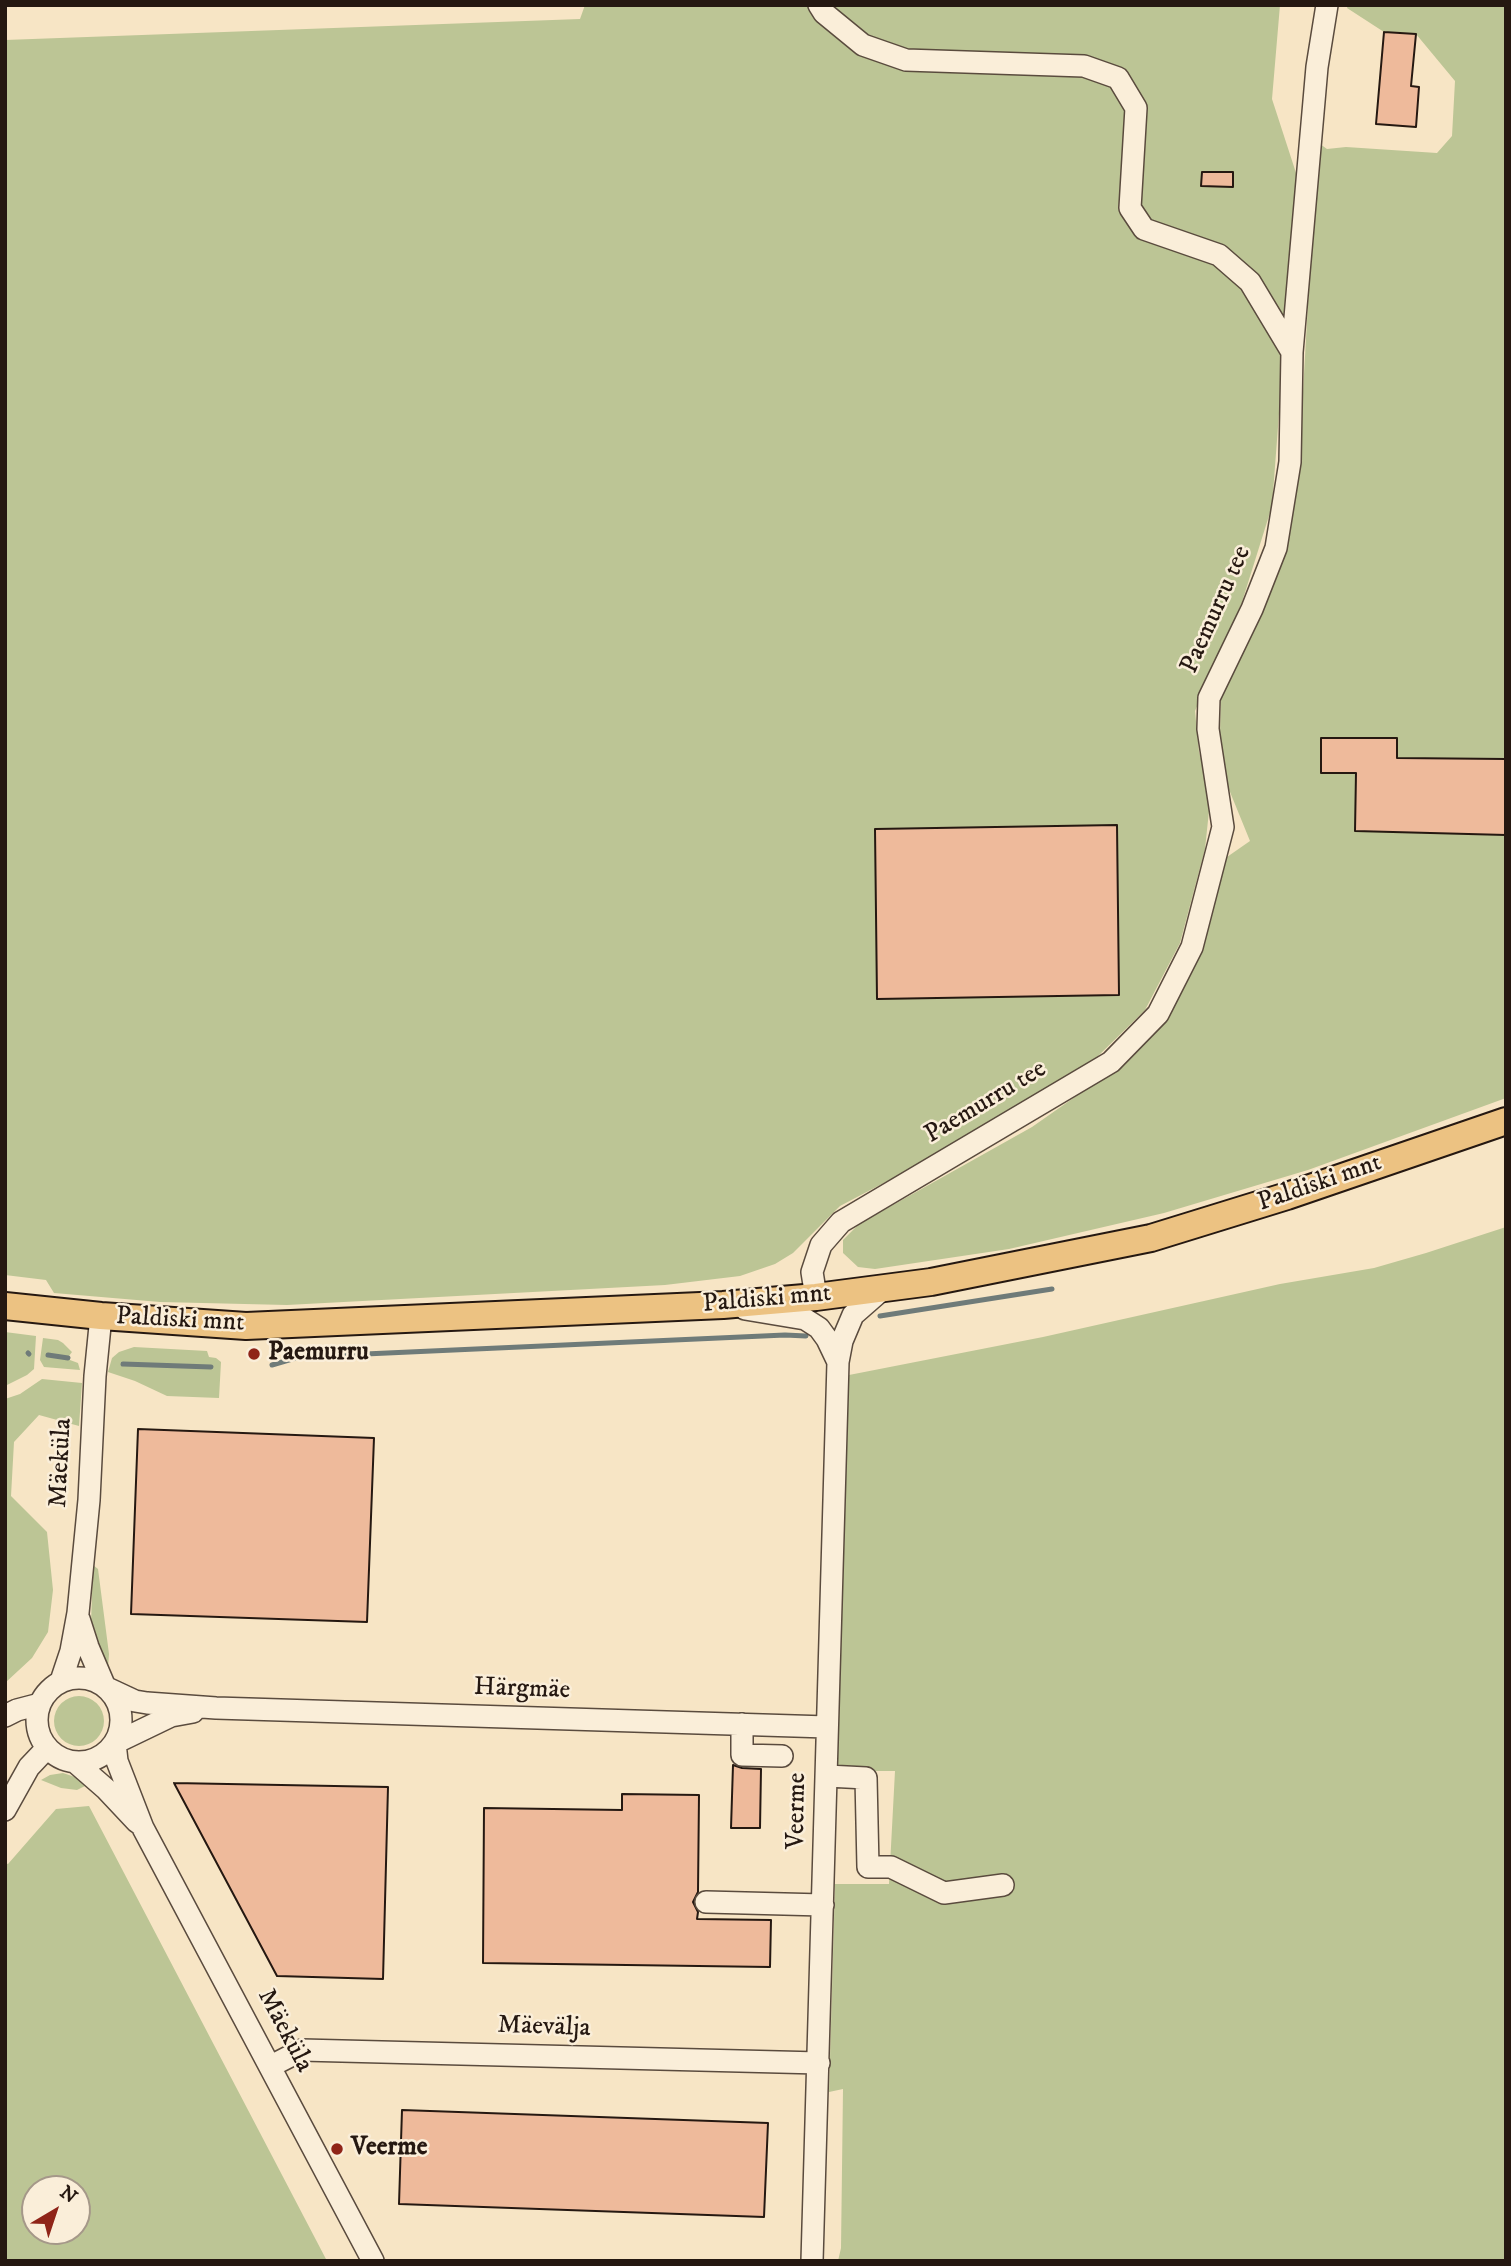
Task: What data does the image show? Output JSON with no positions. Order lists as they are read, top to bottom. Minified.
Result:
{"streets":{"main road":["Paldiski mnt"],"street":["Paemurru tee","Mäeküla","Härgmäe","Veerme","Mäevälja"]},"crossings":[["Paemurru tee","Paldiski mnt"],["Paldiski mnt","Mäeküla"],["Paldiski mnt","Veerme"],["Mäeküla","Härgmäe"],["Mäeküla","Mäevälja"],["Härgmäe","Veerme"],["Veerme","Mäevälja"]],"places":["Paemurru","Veerme"],"north":"top right"}
